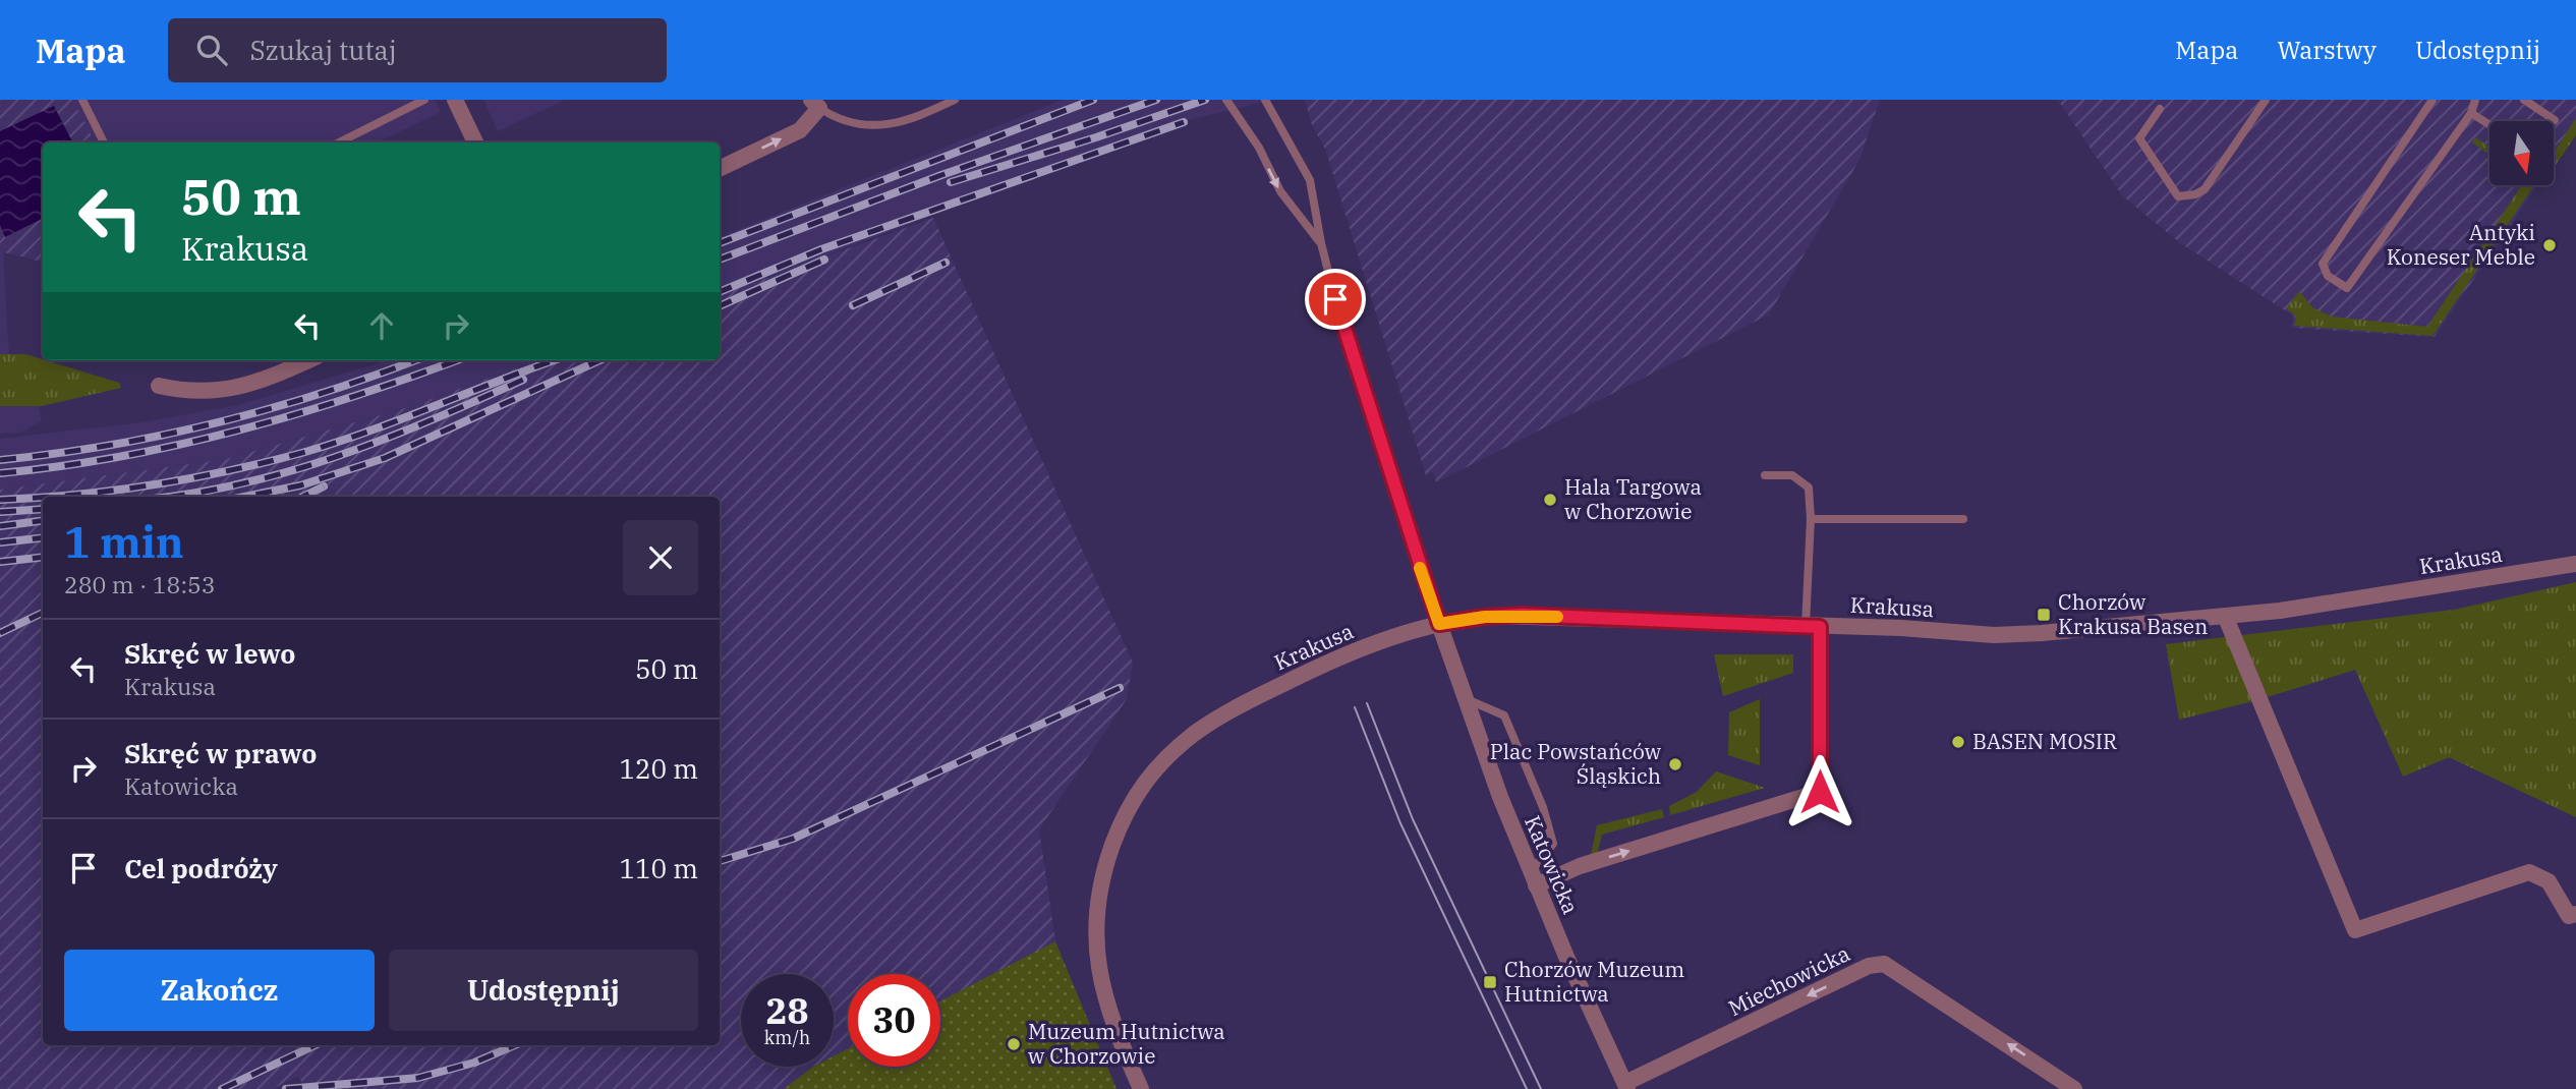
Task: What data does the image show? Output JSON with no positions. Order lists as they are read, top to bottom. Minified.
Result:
{"streets":{"street":["Krakusa","Katowicka","Miechowicka"]},"crossings":[["Krakusa","Katowicka"],["Katowicka","Miechowicka"]],"one_way":["Miechowicka"],"places":{"other":["Antyki Koneser Meble","Hala Targowa w Chorzowie","BASEN MOSIR","Plac Powstańców Śląskich","Muzeum Hutnictwa w Chorzowie"],"transit":["Chorzów Krakusa Basen","Chorzów Muzeum Hutnictwa"]},"north":"bottom","page":{"header":"Mapa","search":"Szukaj tutaj","nav":["Mapa","Warstwy","Udostępnij"],"turn":["50 m","Krakusa"],"heading":["1 min","280 m · 18:53"],"list":[{"name":"Skręć w lewo","note":"Krakusa","value":"50 m"},{"name":"Skręć w prawo","note":"Katowicka","value":"120 m"},{"name":"Cel podróży","value":"110 m"}],"buttons":["Zakończ","Udostępnij"],"speed":"28 km/h","limit":"30"}}
